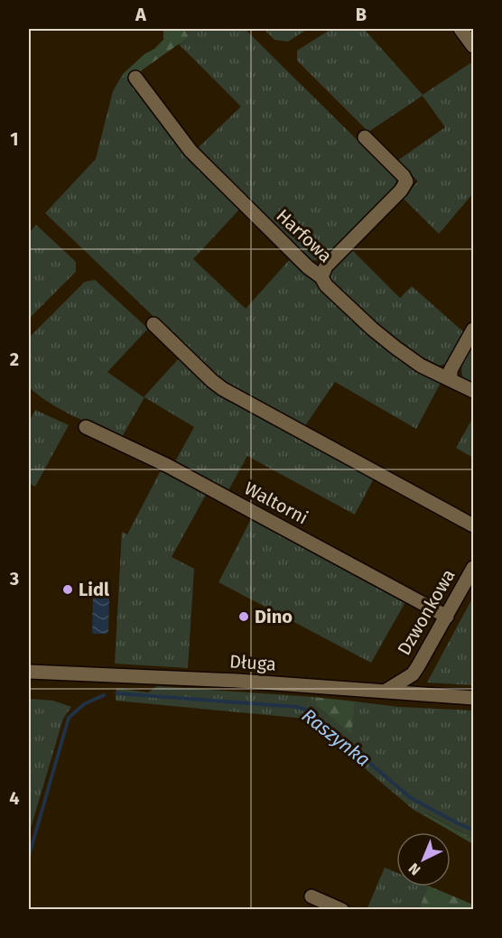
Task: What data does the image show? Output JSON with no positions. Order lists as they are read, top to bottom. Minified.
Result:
{"streets":{"street":["Harfowa","Waltorni","Dzwonkowa","Długa"]},"crossings":[["Waltorni","Dzwonkowa"],["Dzwonkowa","Długa"]],"water":["Raszynka"],"places":["Lidl","Dino"],"north":"bottom left","grid":{"columns":["A","B"],"rows":["1","2","3","4"]}}
